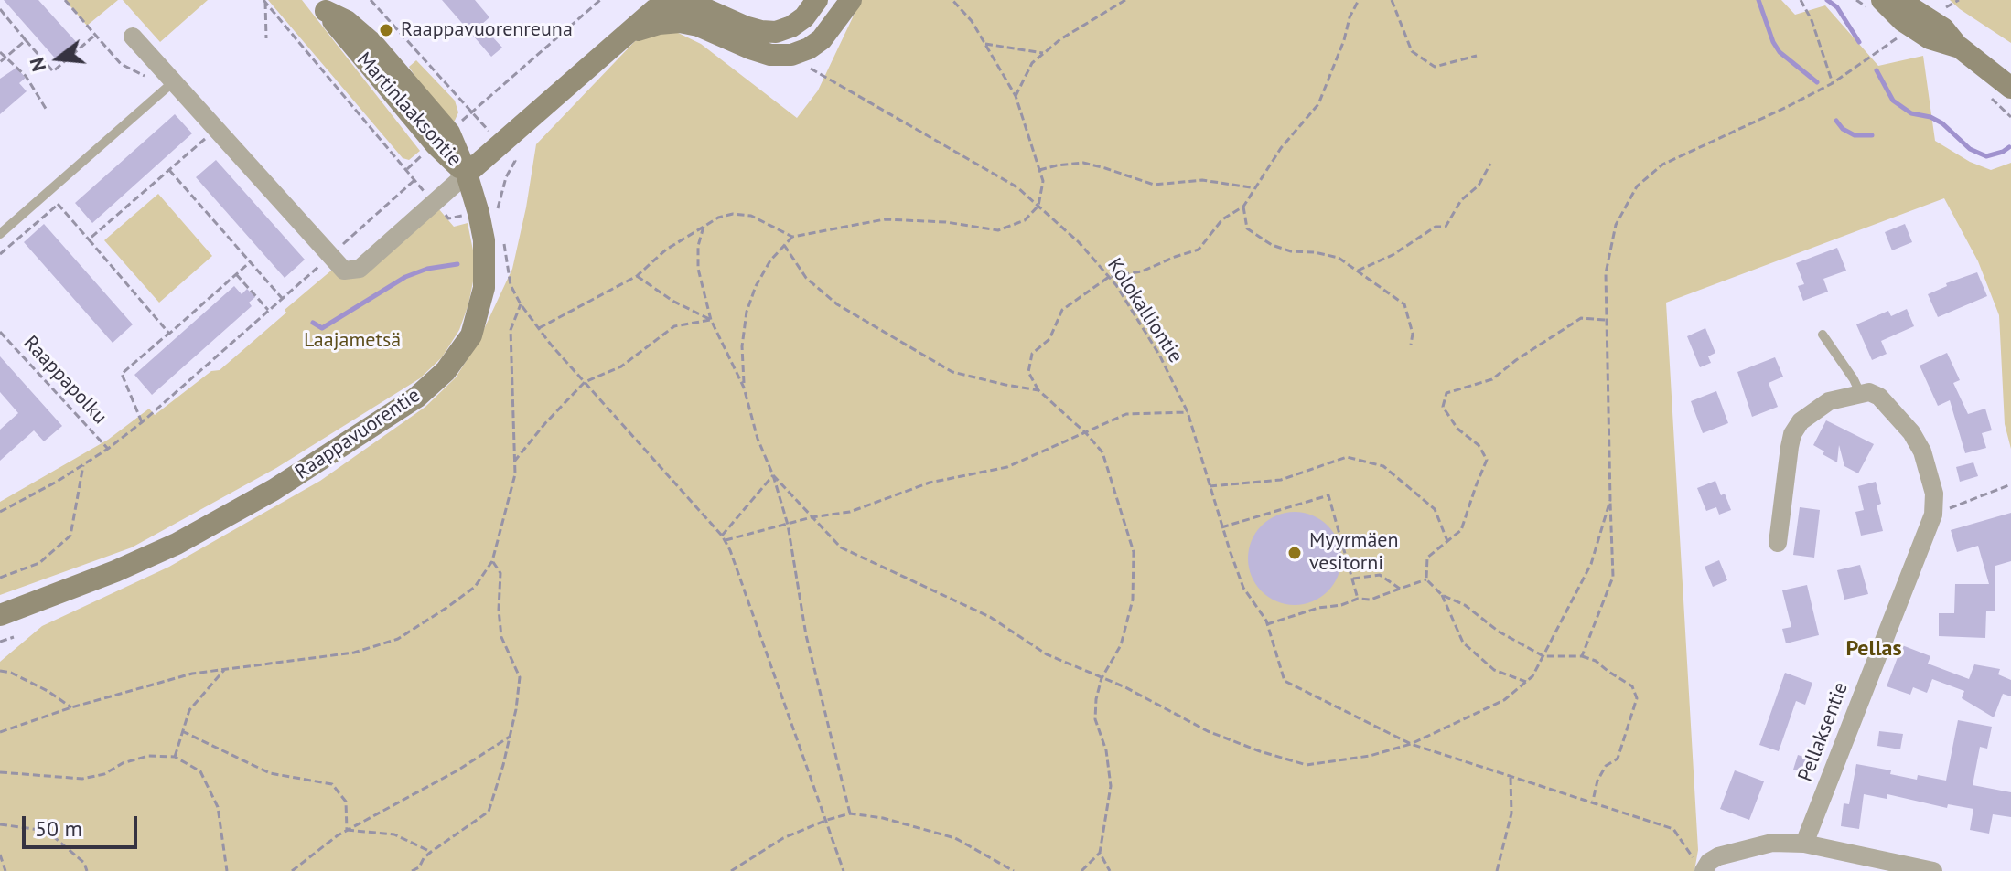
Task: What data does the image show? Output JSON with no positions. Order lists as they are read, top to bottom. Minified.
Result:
{"streets":{"main road":["Martinlaaksontie","Raappavuorentie"],"street":["Pellaksentie"],"path":["Kolokalliontie","Raappapolku"]},"crossings":[["Martinlaaksontie","Raappavuorentie"]],"districts":["Pellas"],"parks":["Laajametsä"],"places":["Raappavuorenreuna","Myyrmäen vesitorni"],"scale_bar":"50 m","north":"left"}
